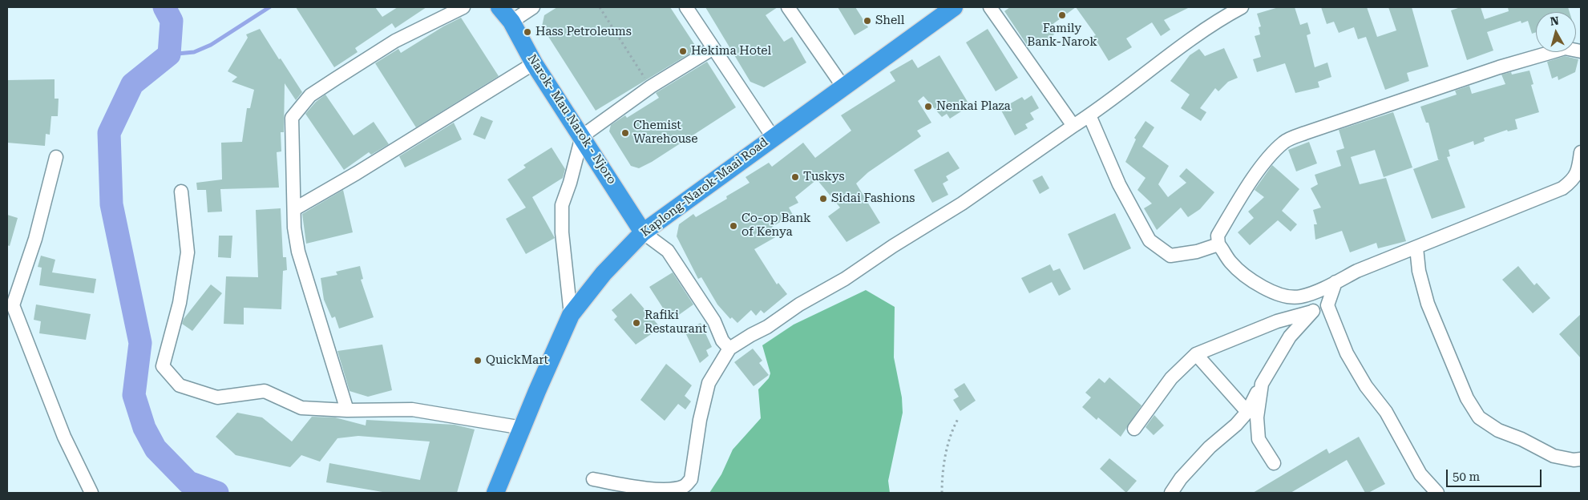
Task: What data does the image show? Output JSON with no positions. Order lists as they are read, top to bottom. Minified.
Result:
{"streets":{"highway":["Narok- Mau Narok - Njoro","Kaplong-Narok-Maai Road"]},"crossings":[["Narok- Mau Narok - Njoro","Kaplong-Narok-Maai Road"]],"places":["Family Bank-Narok","Shell","Hass Petroleums","Hekima Hotel","Nenkai Plaza","Chemist Warehouse","Tuskys","Sidai Fashions","Co-op Bank of Kenya","Rafiki Restaurant","QuickMart"],"scale_bar":"50 m","north":"top"}
